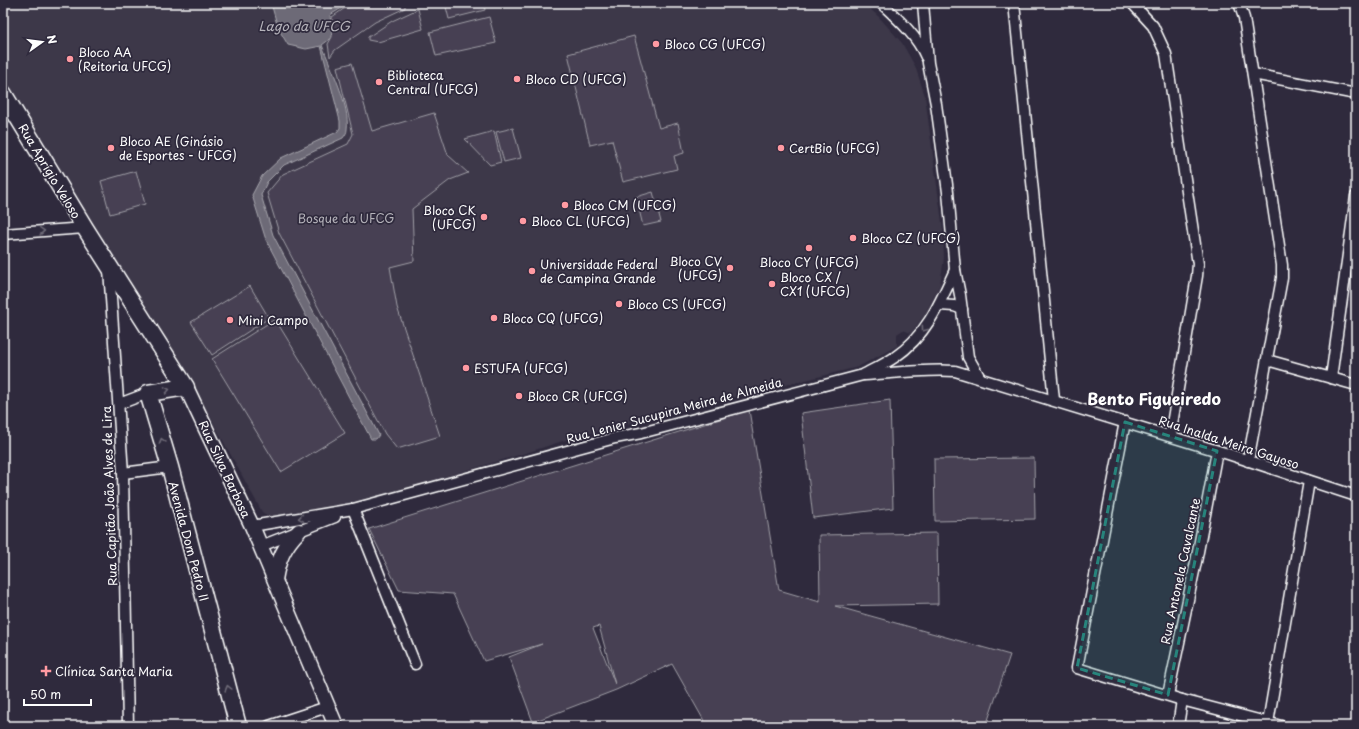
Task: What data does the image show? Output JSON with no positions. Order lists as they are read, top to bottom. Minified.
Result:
{"streets":{"main road":["Rua Aprígio Veloso","Rua Silva Barbosa","Avenida Dom Pedro II"],"street":["Rua Lenier Sucupira Meira de Almeida","Rua Inalda Meira Gayoso","Rua Capitão João Alves de Lira","Rua Antonela Cavalcante"]},"crossings":[["Rua Aprígio Veloso","Rua Silva Barbosa"],["Rua Lenier Sucupira Meira de Almeida","Rua Inalda Meira Gayoso"],["Rua Lenier Sucupira Meira de Almeida","Rua Silva Barbosa"],["Rua Inalda Meira Gayoso","Rua Antonela Cavalcante"],["Rua Silva Barbosa","Rua Capitão João Alves de Lira"]],"one_way":["Avenida Dom Pedro II"],"districts":["Bento Figueiredo"],"water":["Lago da UFCG"],"parks":["Bosque da UFCG"],"places":{"other":["Bloco CG (UFCG)","Bloco AA (Reitoria UFCG)","Bloco CD (UFCG)","Biblioteca Central (UFCG)","Bloco AE (Ginásio de Esportes - UFCG)","CertBio (UFCG)","Bloco CM (UFCG)","Bloco CK (UFCG)","Bloco CL (UFCG)","Bloco CZ (UFCG)","Bloco CY (UFCG)","Bloco CV (UFCG)","Universidade Federal de Campina Grande","Bloco CX / CX1 (UFCG)","Bloco CS (UFCG)","Bloco CQ (UFCG)","Mini Campo","ESTUFA (UFCG)","Bloco CR (UFCG)"],"health":["Clínica Santa Maria"]},"scale_bar":"50 m","north":"right"}
